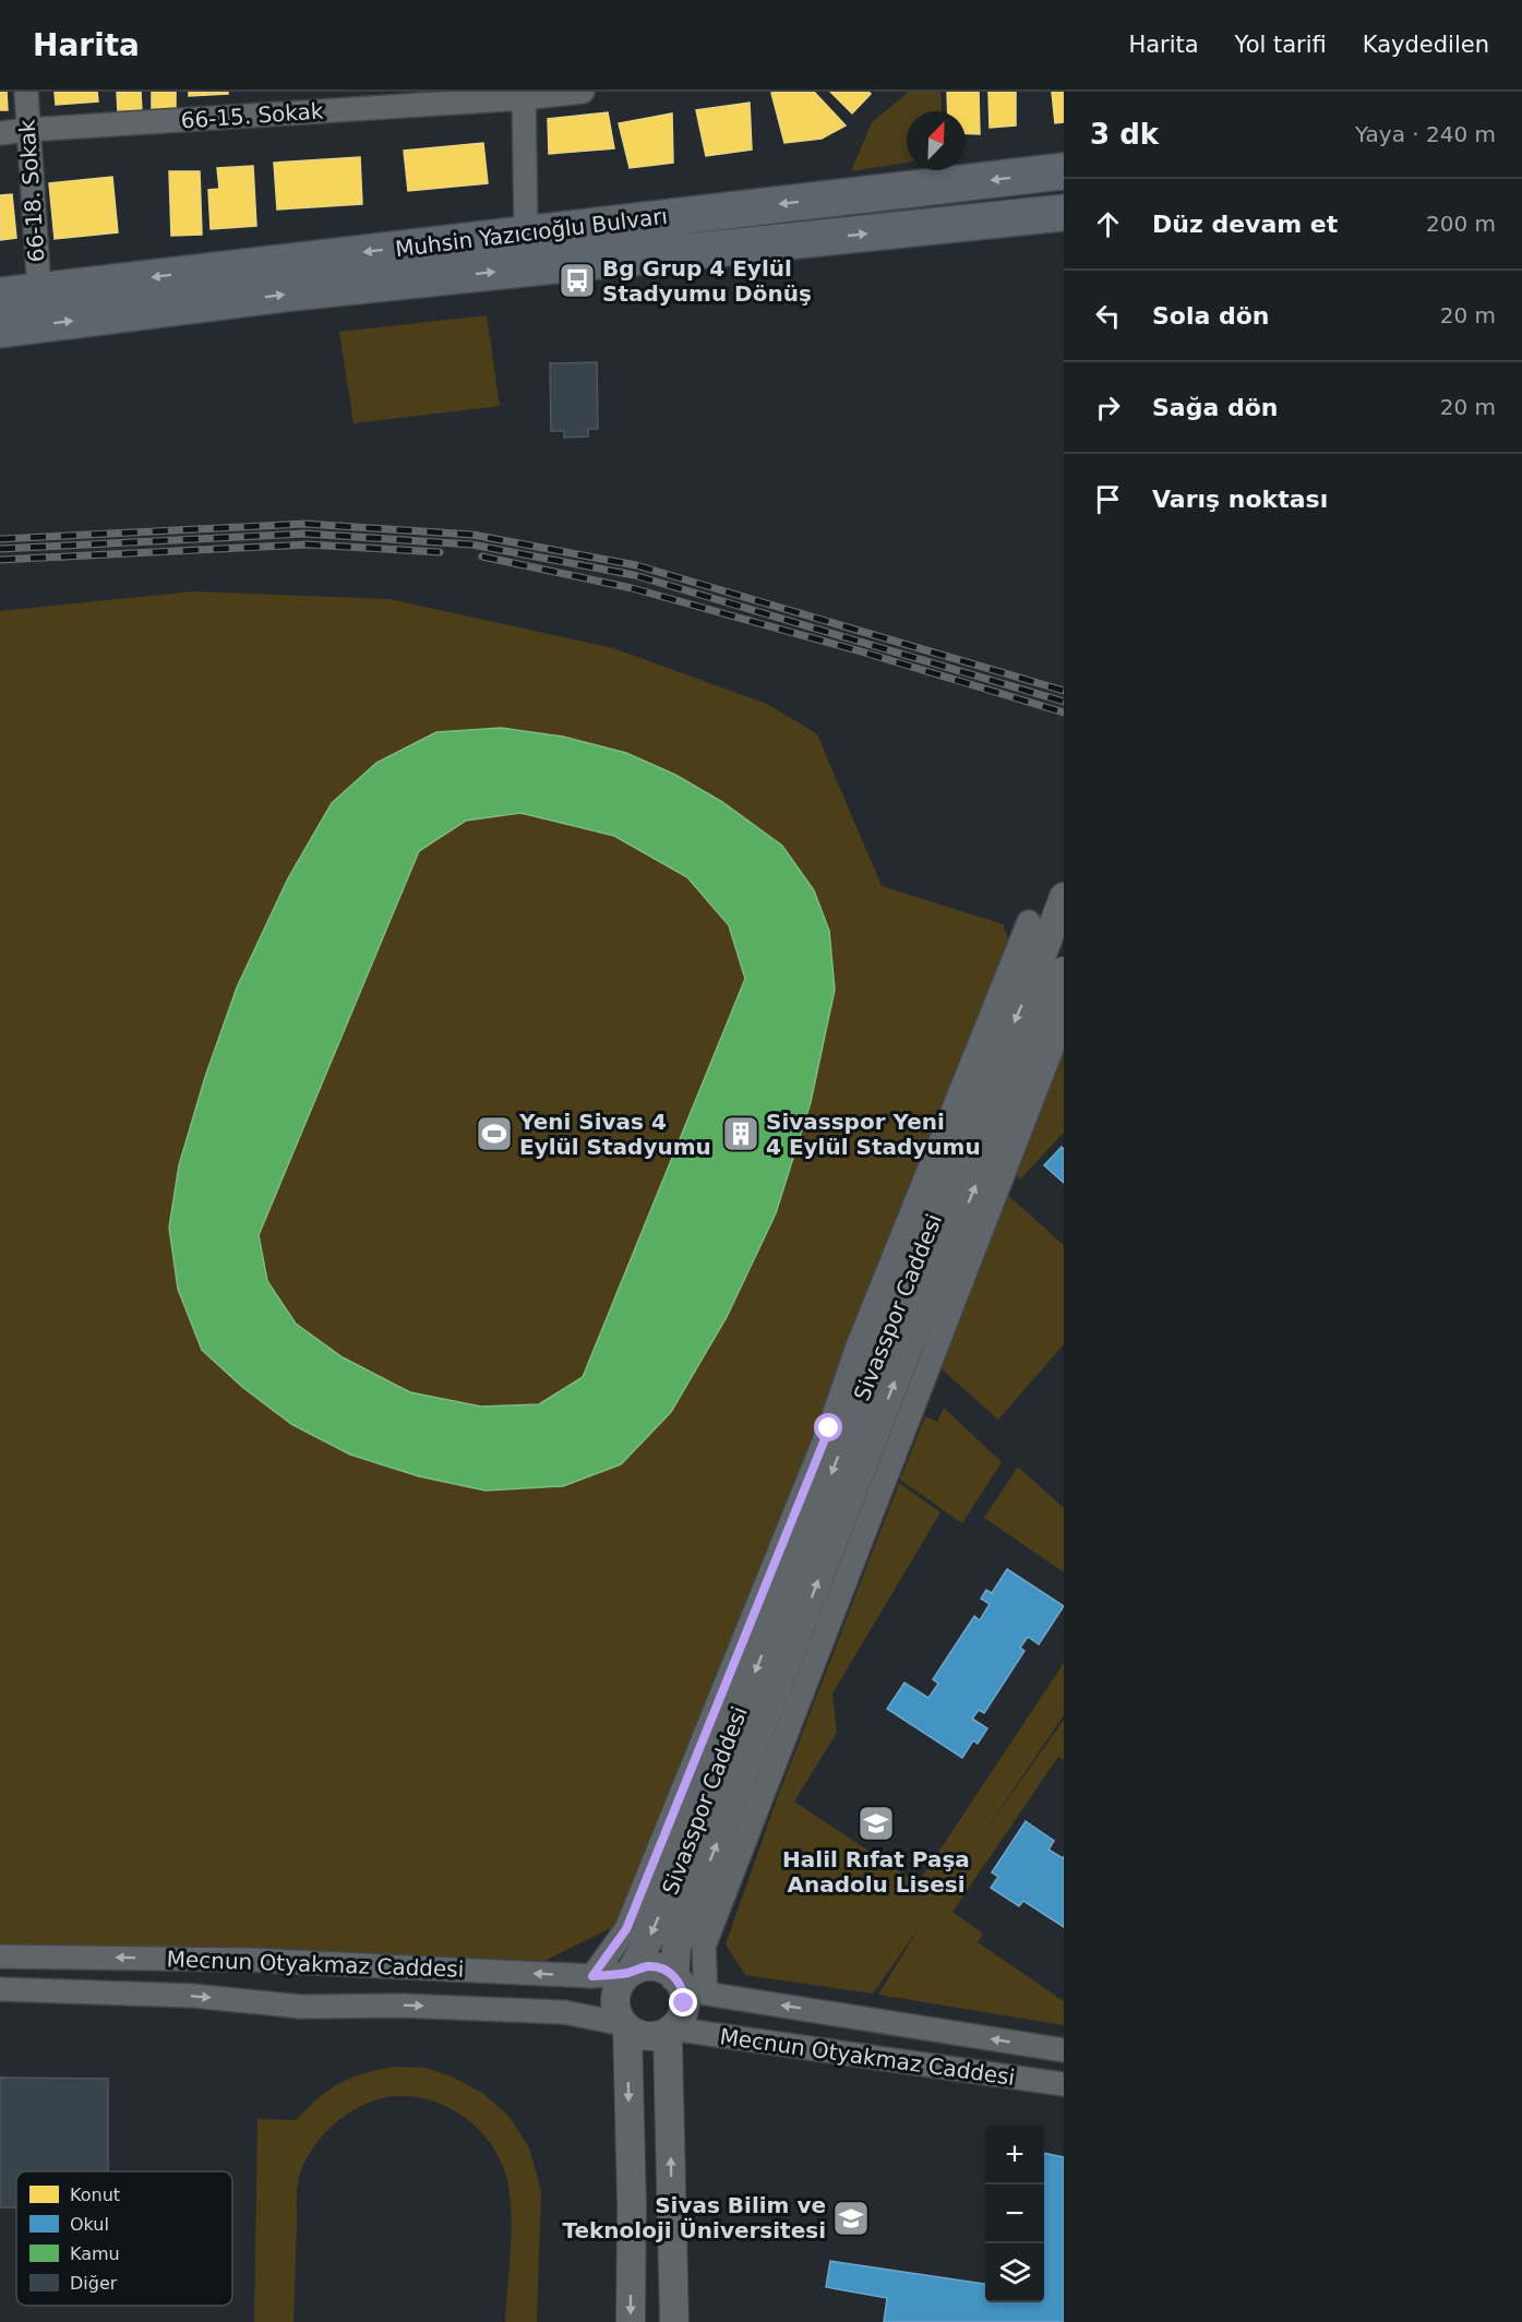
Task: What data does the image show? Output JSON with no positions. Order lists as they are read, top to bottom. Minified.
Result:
{"streets":{"main road":["Muhsin Yazıcıoğlu Bulvarı"],"street":["66-15. Sokak","66-18. Sokak","Sivasspor Caddesi","Mecnun Otyakmaz Caddesi"]},"crossings":[["66-15. Sokak","66-18. Sokak"],["66-18. Sokak","Muhsin Yazıcıoğlu Bulvarı"],["Sivasspor Caddesi","Mecnun Otyakmaz Caddesi"]],"places":{"bus stop":["Bg Grup 4 Eylül Stadyumu Dönüş"],"sports":["Yeni Sivas 4 Eylül Stadyumu"],"building":["Sivasspor Yeni 4 Eylül Stadyumu"],"school or university":["Halil Rıfat Paşa Anadolu Lisesi","Sivas Bilim ve Teknoloji Üniversitesi"]},"legend":["Konut","Okul","Kamu","Diğer"],"north":"top right","page":{"header":"Harita","nav":["Harita","Yol tarifi","Kaydedilen"],"heading":["3 dk","Yaya · 240 m"],"list":[["Düz devam et","200 m"],["Sola dön","20 m"],["Sağa dön","20 m"],"Varış noktası"],"map_buttons":["+","−"]}}
